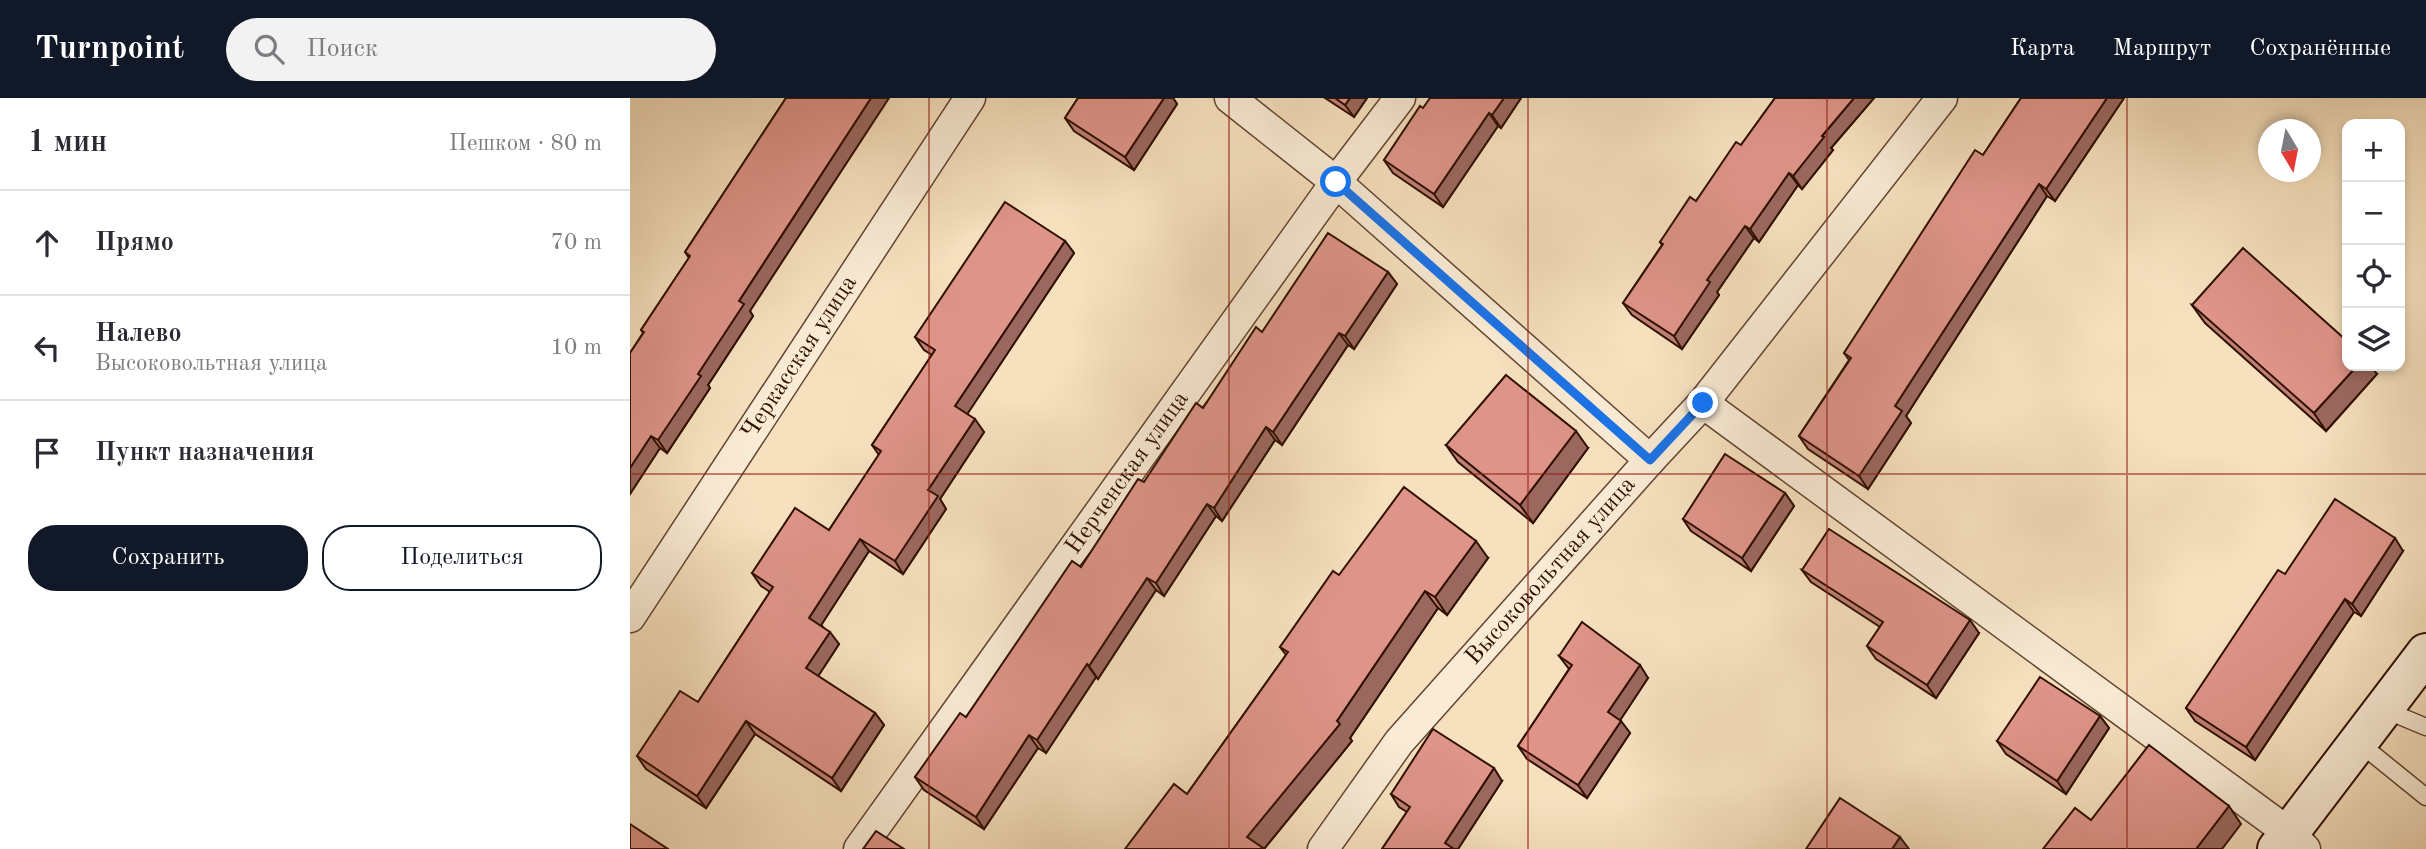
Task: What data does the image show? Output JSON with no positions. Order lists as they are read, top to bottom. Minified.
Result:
{"streets":{"street":["Черкасская улица","Нерченская улица","Высоковольтная улица"]},"north":"bottom","page":{"header":"Turnpoint","search":"Поиск","nav":["Карта","Маршрут","Сохранённые"],"heading":["1 мин","Пешком · 80 m"],"map_buttons":["+","−"],"list":[["Прямо","70 m"],["Налево","Высоковольтная улица","10 m"],"Пункт назначения"],"buttons":["Сохранить","Поделиться"]}}
